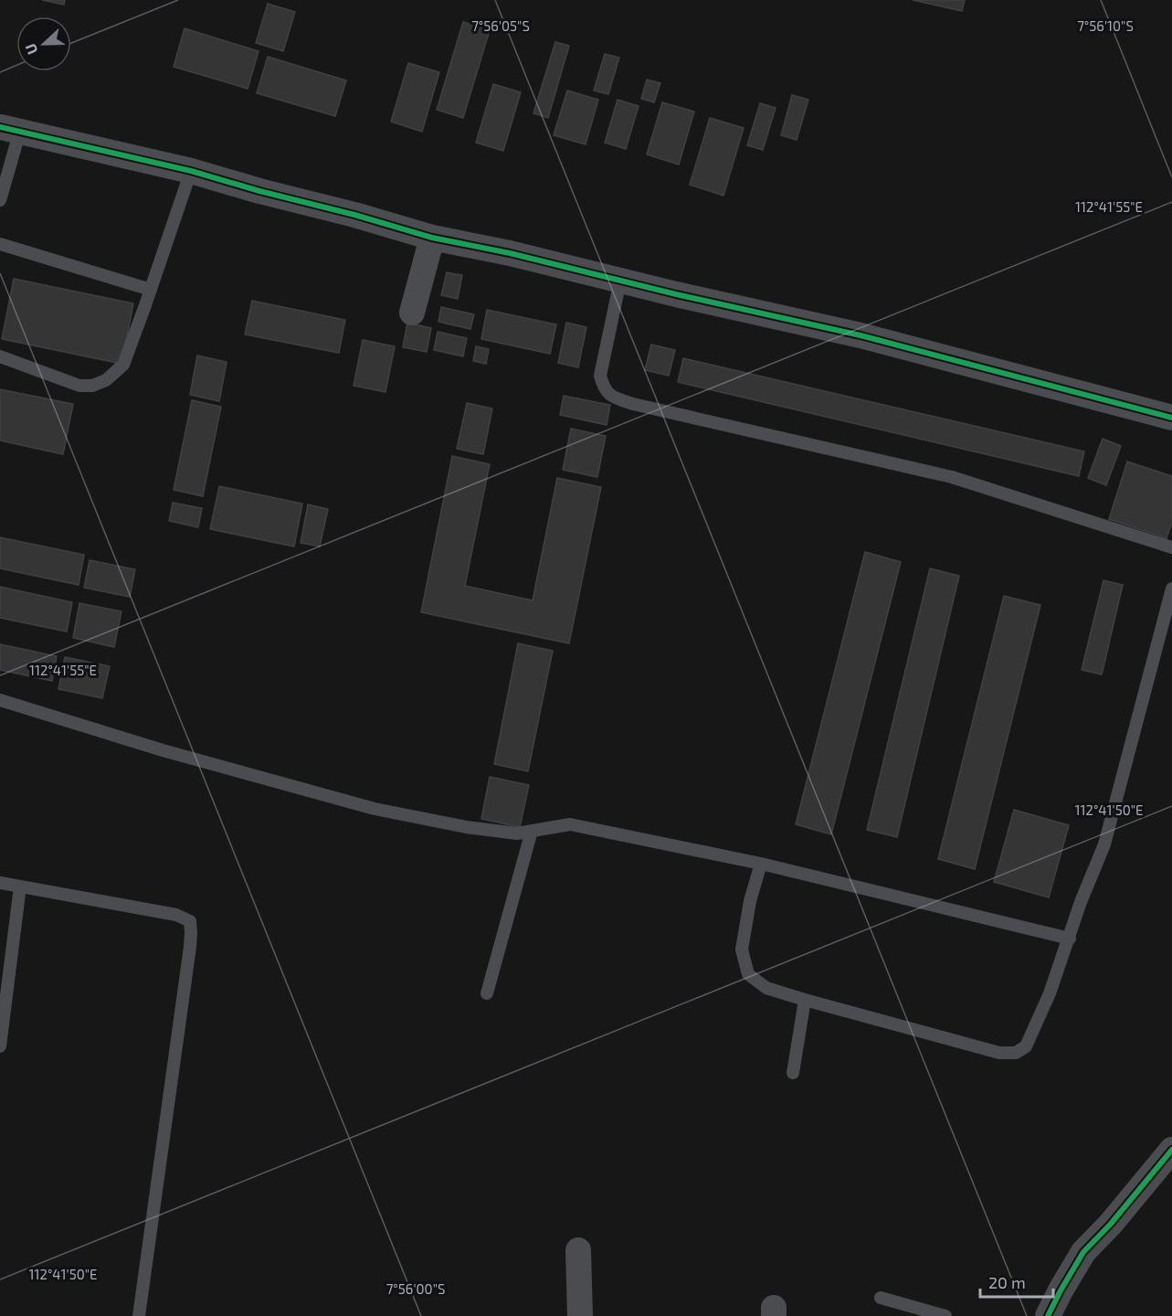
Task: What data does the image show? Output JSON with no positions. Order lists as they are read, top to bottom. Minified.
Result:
{"scale_bar":"20 m","north":"left","coordinates":["7°56'05\"S","7°56'10\"S","112°41'55\"E","112°41'50\"E","7°56'00\"S"]}
